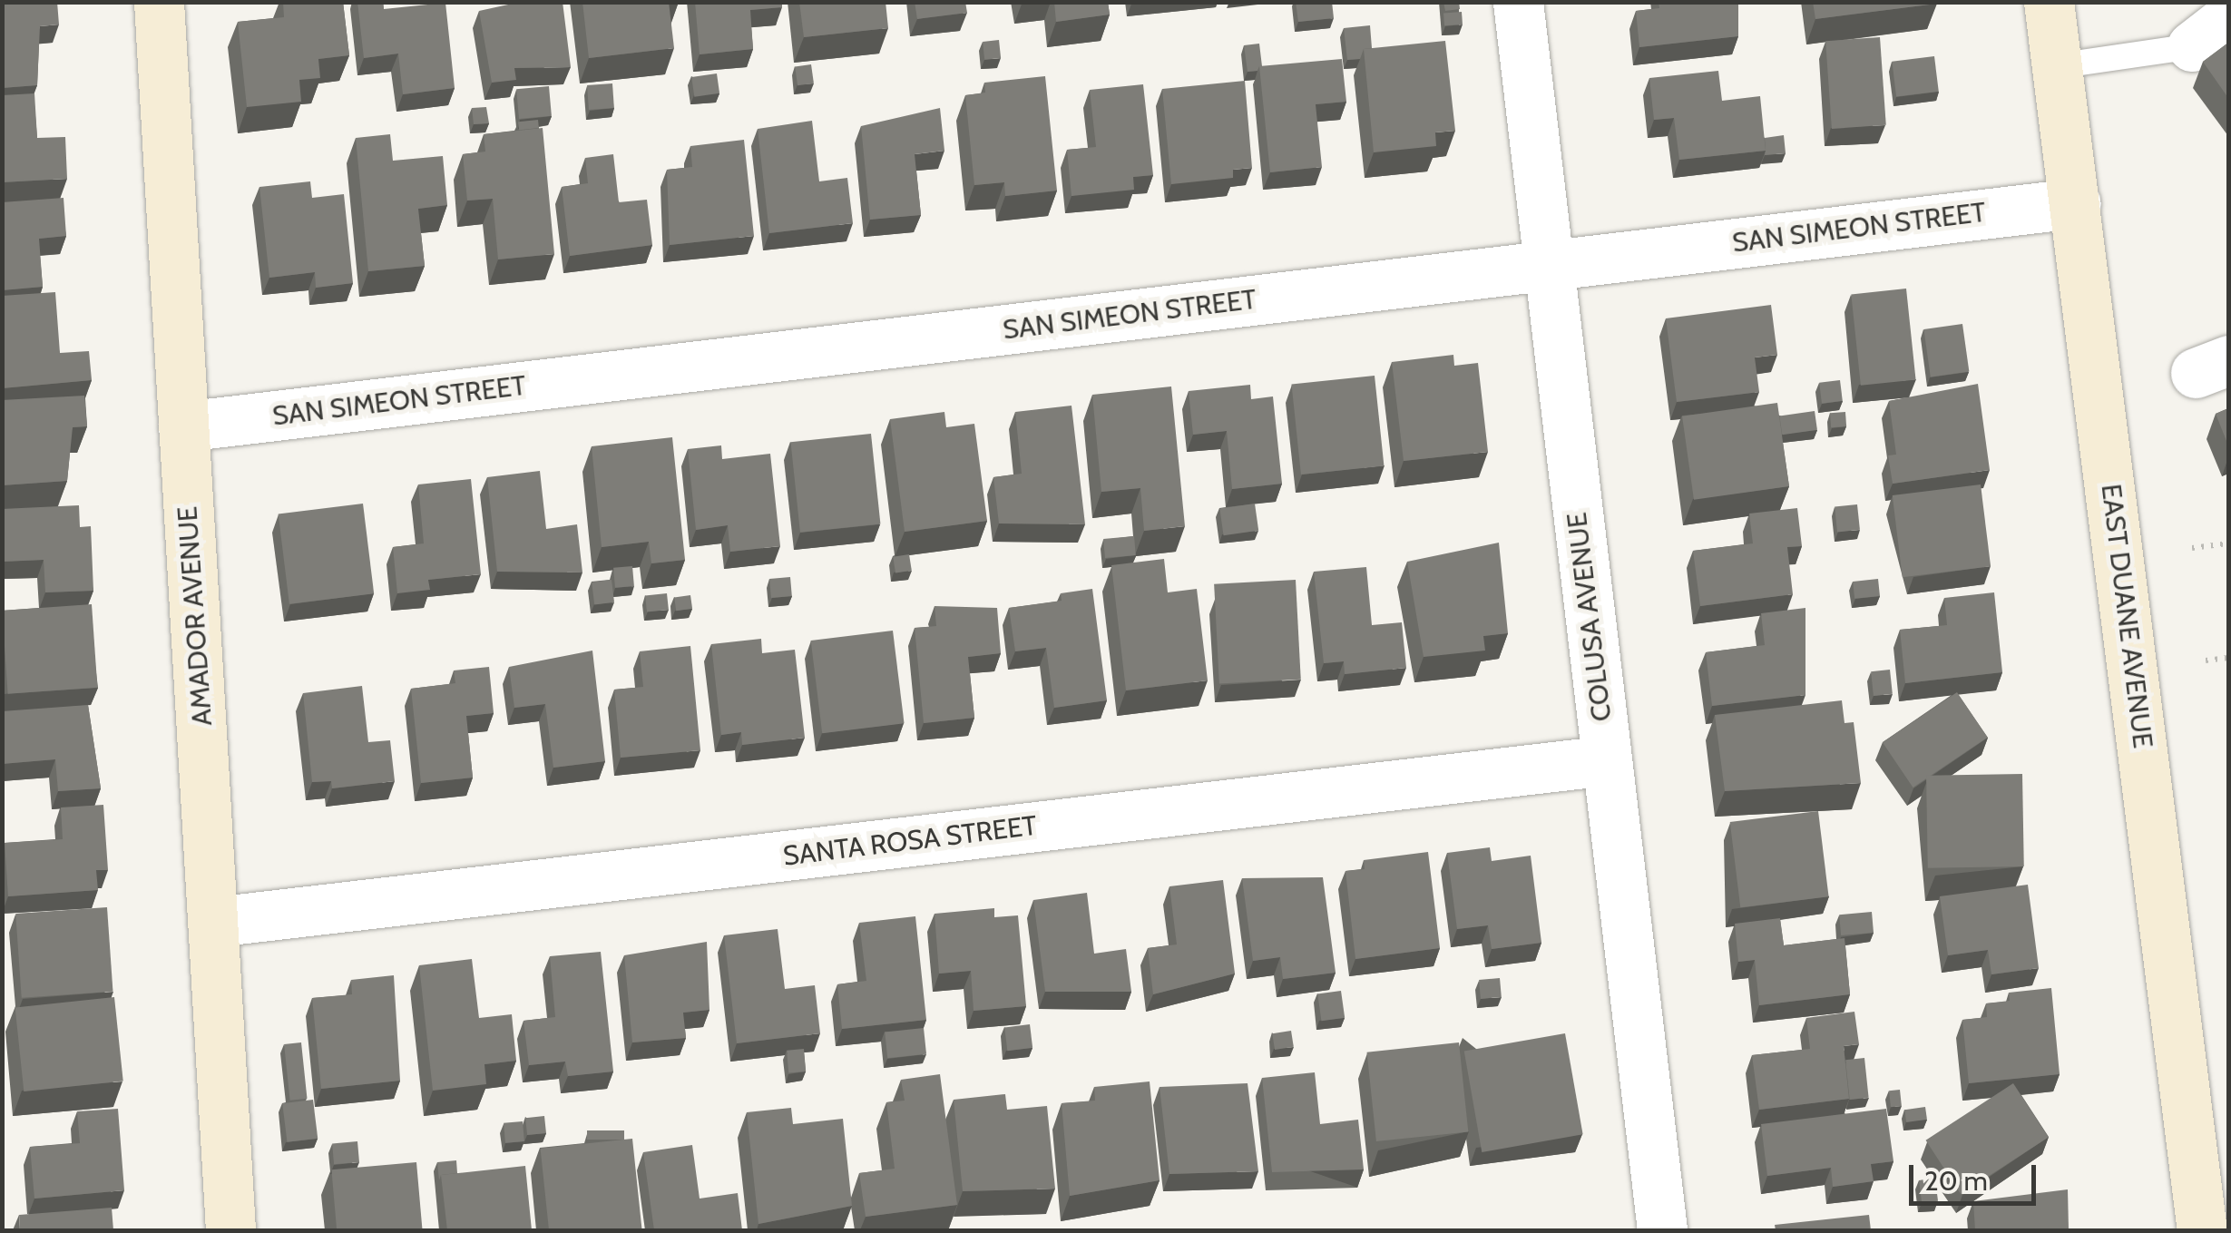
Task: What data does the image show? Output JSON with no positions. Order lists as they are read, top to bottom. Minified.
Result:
{"streets":{"street":["SAN SIMEON STREET","AMADOR AVENUE","EAST DUANE AVENUE","COLUSA AVENUE","SANTA ROSA STREET"]},"crossings":[["SAN SIMEON STREET","AMADOR AVENUE"],["SAN SIMEON STREET","EAST DUANE AVENUE"],["SAN SIMEON STREET","COLUSA AVENUE"],["AMADOR AVENUE","SANTA ROSA STREET"],["COLUSA AVENUE","SANTA ROSA STREET"]],"scale_bar":"20 m"}
